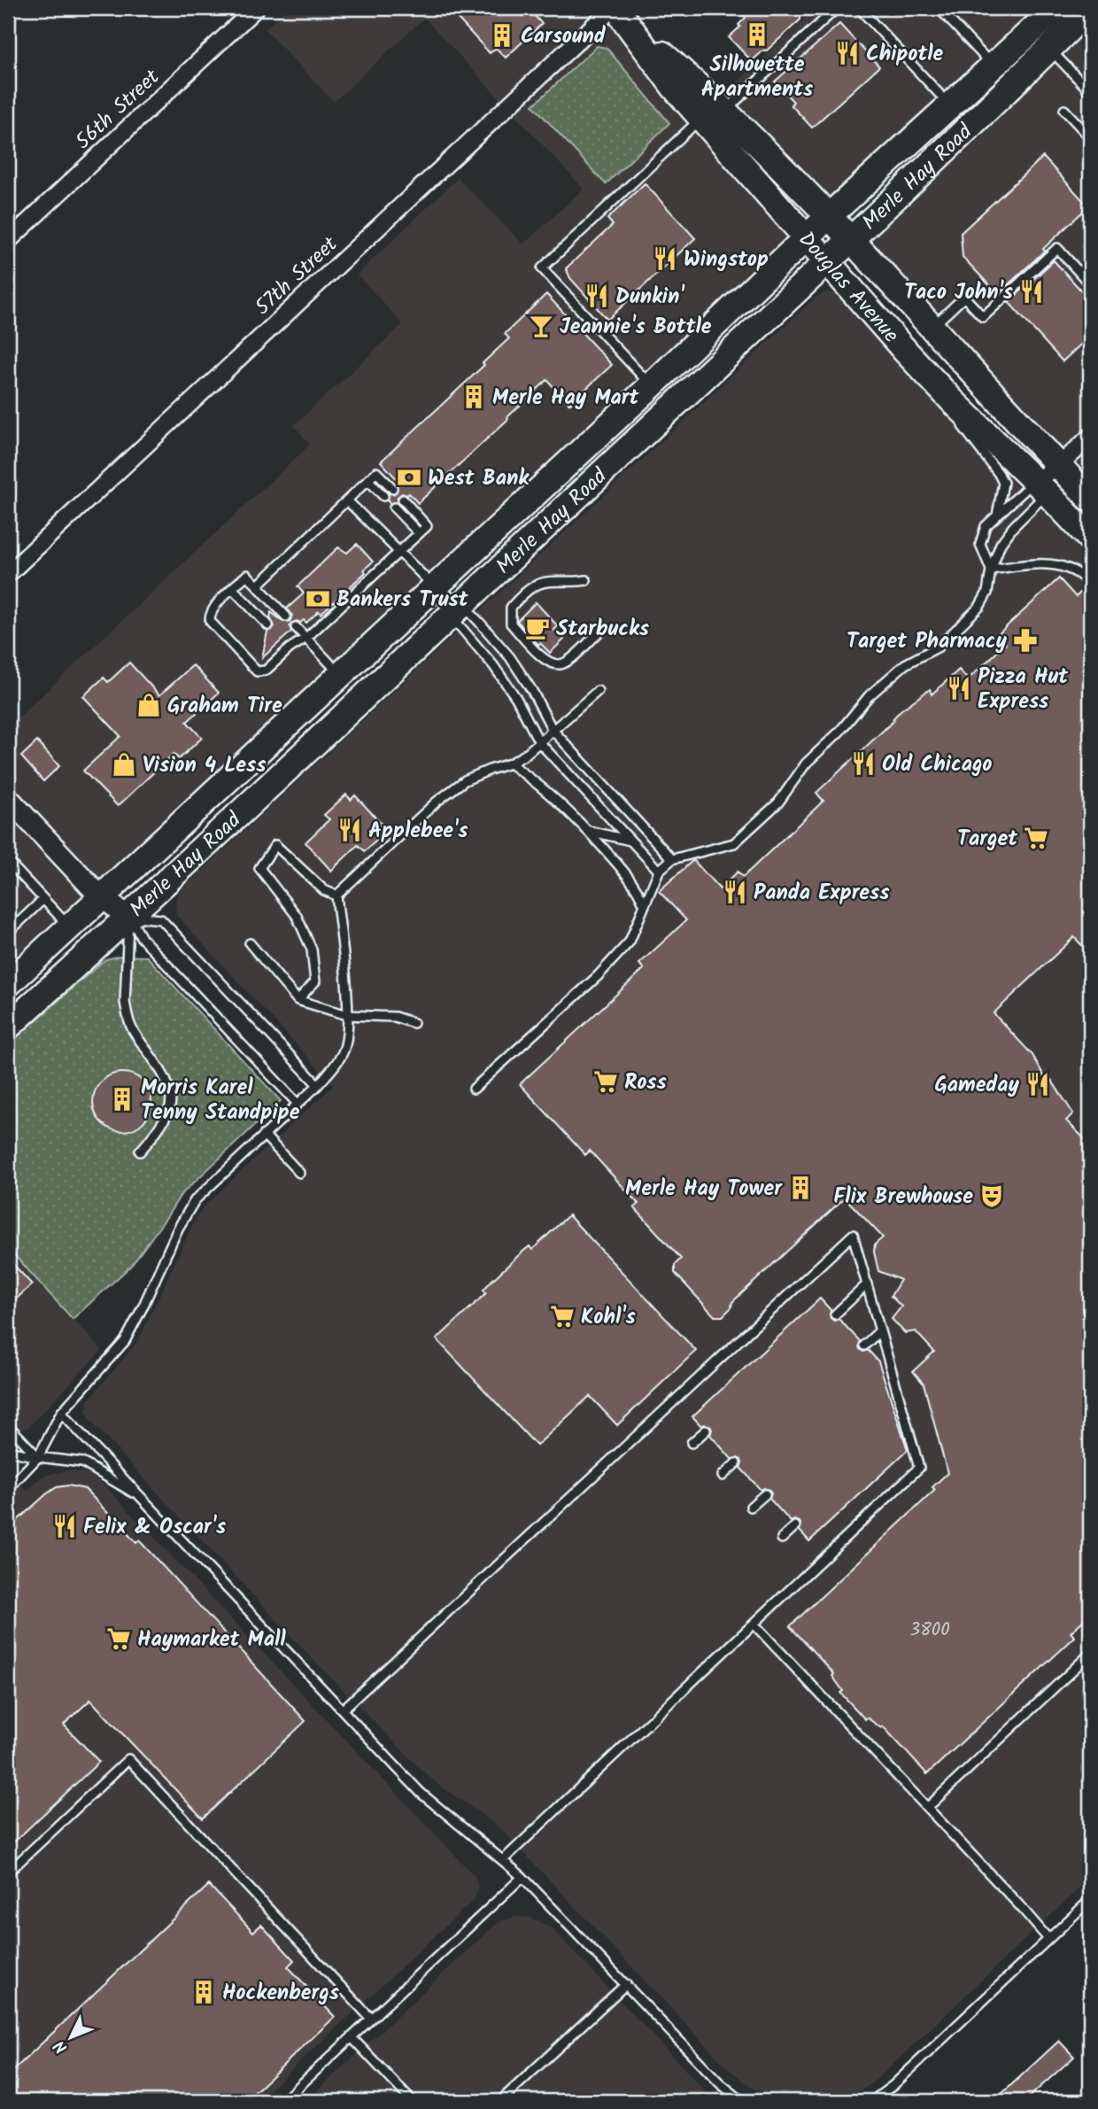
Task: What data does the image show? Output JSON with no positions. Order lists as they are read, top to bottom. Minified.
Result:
{"streets":{"main road":["Merle Hay Road","Douglas Avenue"],"street":["56th Street","57th Street"]},"crossings":[["Merle Hay Road","Douglas Avenue"],["57th Street","Douglas Avenue"]],"places":{"building":["Silhouette Apartments","Carsound","Merle Hay Mart","Morris Karel Tenny Standpipe","Merle Hay Tower","Hockenbergs"],"restaurant":["Chipotle","Wingstop","Taco John's","Dunkin'","Pizza Hut Express","Old Chicago","Applebee's","Panda Express","Gameday","Felix & Oscar's"],"bar":["Jeannie's Bottle"],"bank":["West Bank","Bankers Trust"],"cafe":["Starbucks"],"pharmacy":["Target Pharmacy"],"shop":["Graham Tire","Vision 4 Less"],"supermarket":["Target","Ross","Kohl's","Haymarket Mall"],"theatre":["Flix Brewhouse"]},"house_numbers":["3800"],"north":"bottom left"}
